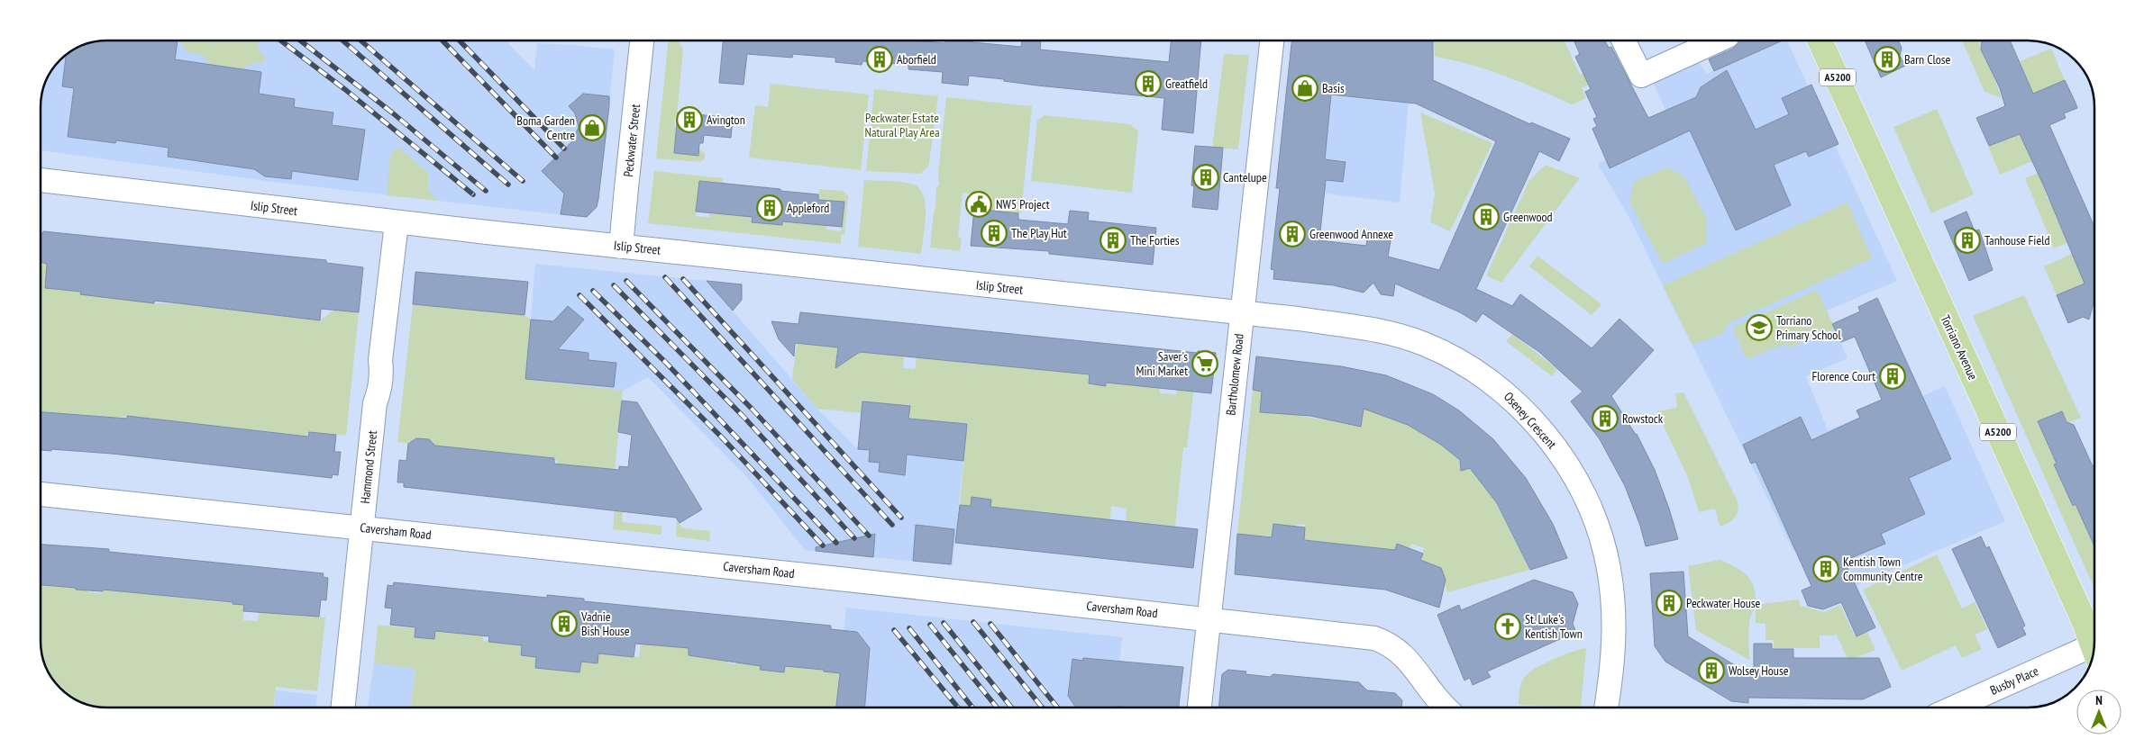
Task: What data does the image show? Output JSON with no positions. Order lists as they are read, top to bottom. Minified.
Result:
{"streets":{"main road":["A5200","Torriano Avenue"],"street":["Peckwater Street","Islip Street","Bartholomew Road","Oseney Crescent","Hammond Street","Caversham Road","Busby Place"]},"crossings":[["Peckwater Street","Islip Street"],["Islip Street","Bartholomew Road"],["Islip Street","Oseney Crescent"],["Islip Street","Hammond Street"],["Bartholomew Road","Oseney Crescent"],["Bartholomew Road","Caversham Road"],["Hammond Street","Caversham Road"]],"parks":["Peckwater Estate Natural Play Area"],"places":{"building":["Aborfield","Barn Close","Greatfield","Avington","Cantelupe","Appleford","Greenwood","The Play Hut","Greenwood Annexe","The Forties","Tanhouse Field","Florence Court","Rowstock","Kentish Town Community Centre","Peckwater House","Vadnie Bish House","Wolsey House"],"shop":["Basis","Boma Garden Centre"],"public building":["NW5 Project"],"school or university":["Torriano Primary School"],"supermarket":["Saver's Mini Market"],"church":["St. Luke's Kentish Town"]},"north":"top"}
